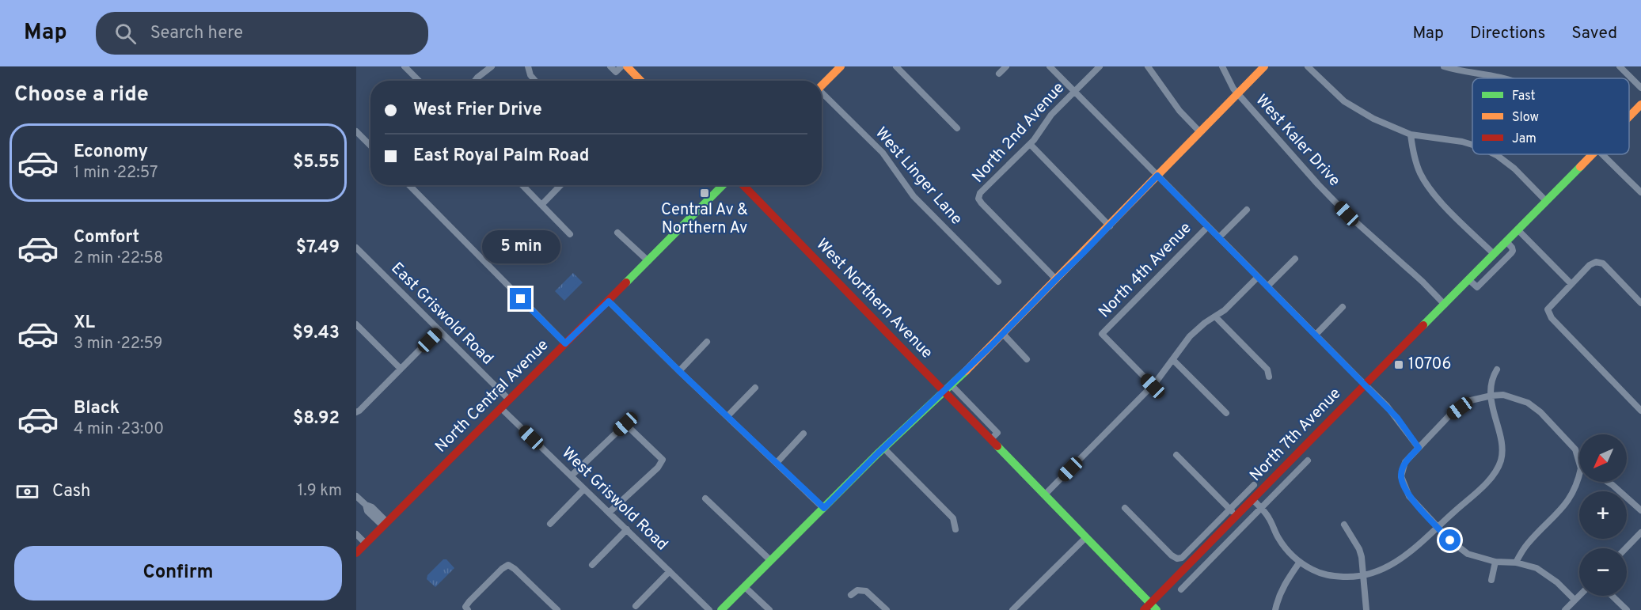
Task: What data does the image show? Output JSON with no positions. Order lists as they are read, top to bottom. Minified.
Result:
{"streets":{"main road":["West Northern Avenue","North Central Avenue","North 7th Avenue"],"street":["North 2nd Avenue","West Kaler Drive","West Linger Lane","North 4th Avenue","East Griswold Road","West Griswold Road"]},"crossings":[["West Kaler Drive","North 7th Avenue"],["West Northern Avenue","North 7th Avenue"],["East Griswold Road","North Central Avenue"],["North Central Avenue","West Griswold Road"]],"places":{"transit":["Central Av & Northern Av","10706"]},"legend":["Fast","Slow","Jam"],"north":"bottom left","page":{"header":"Map","search":"Search here","nav":["Map","Directions","Saved"],"heading":"Choose a ride","banner":["West Frier Drive","East Royal Palm Road"],"list":[{"name":"Economy","note":"1 min · 22:57","value":"$5.55"},{"name":"Comfort","note":"2 min · 22:58","value":"$7.49"},{"name":"XL","note":"3 min · 22:59","value":"$9.43"},{"name":"Black","note":"4 min · 23:00","value":"$8.92"}],"bubble":"5 min","map_buttons":["+","−"],"pay":["Cash","1.9 km"],"buttons":"Confirm"}}
